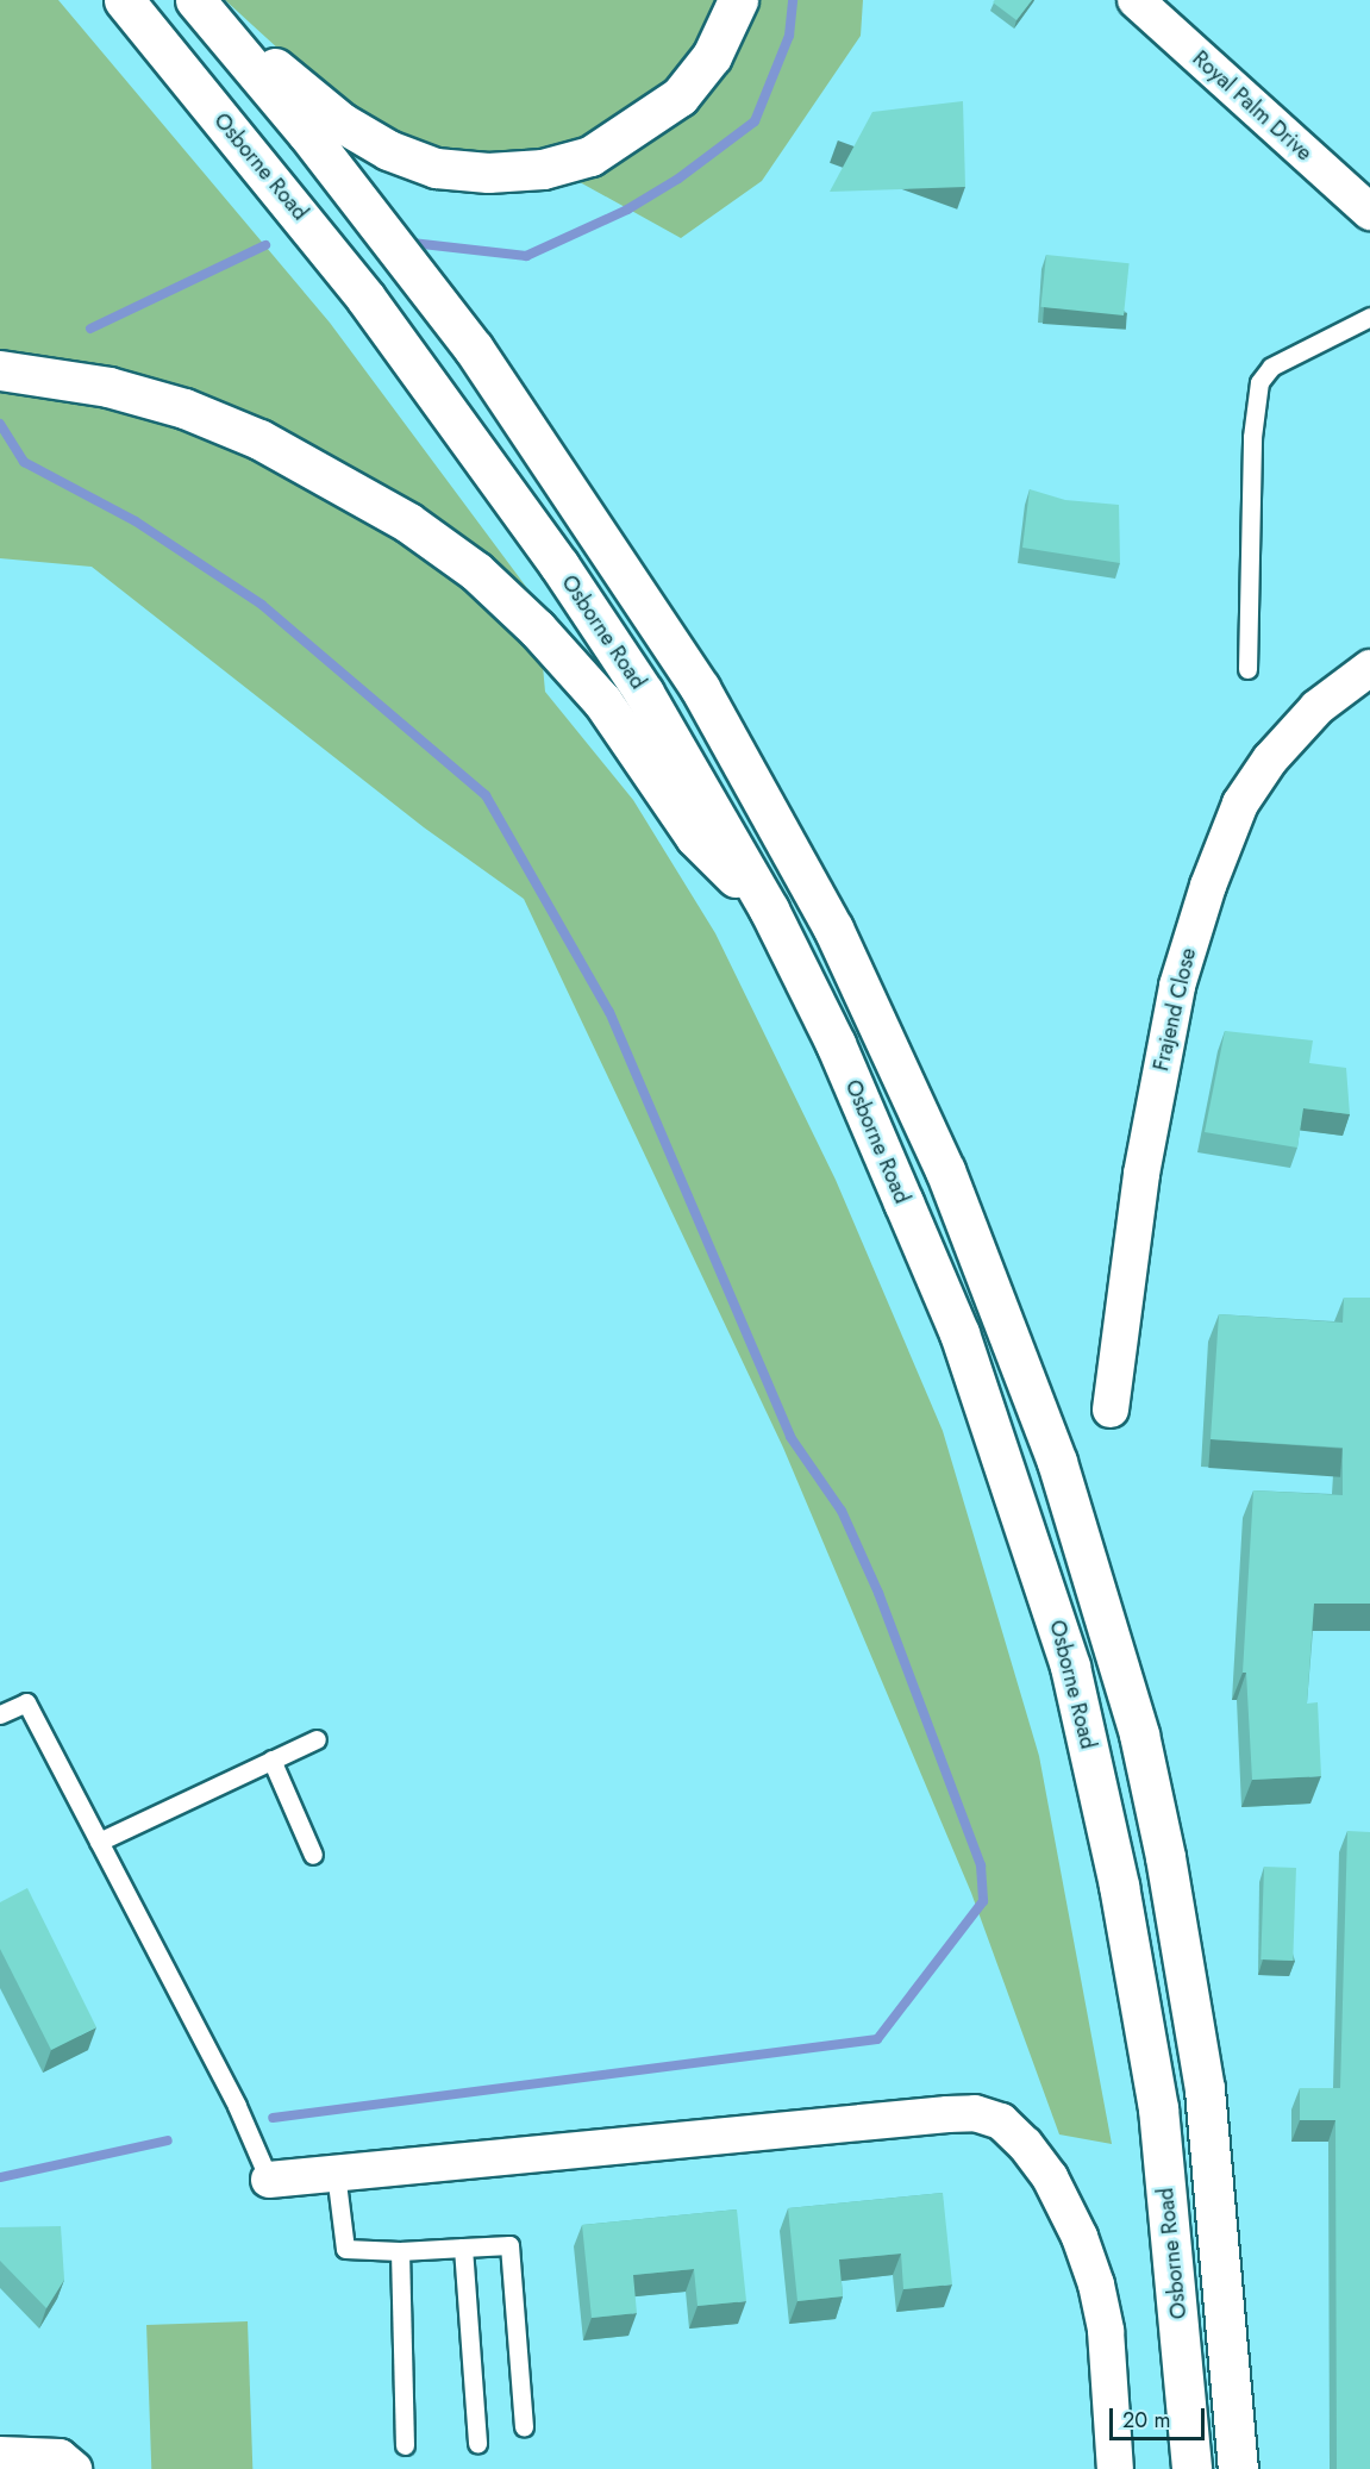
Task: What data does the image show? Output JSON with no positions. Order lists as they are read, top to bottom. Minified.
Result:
{"streets":{"main road":["Osborne Road"],"street":["Royal Palm Drive","Frajend Close"]},"scale_bar":"20 m"}
